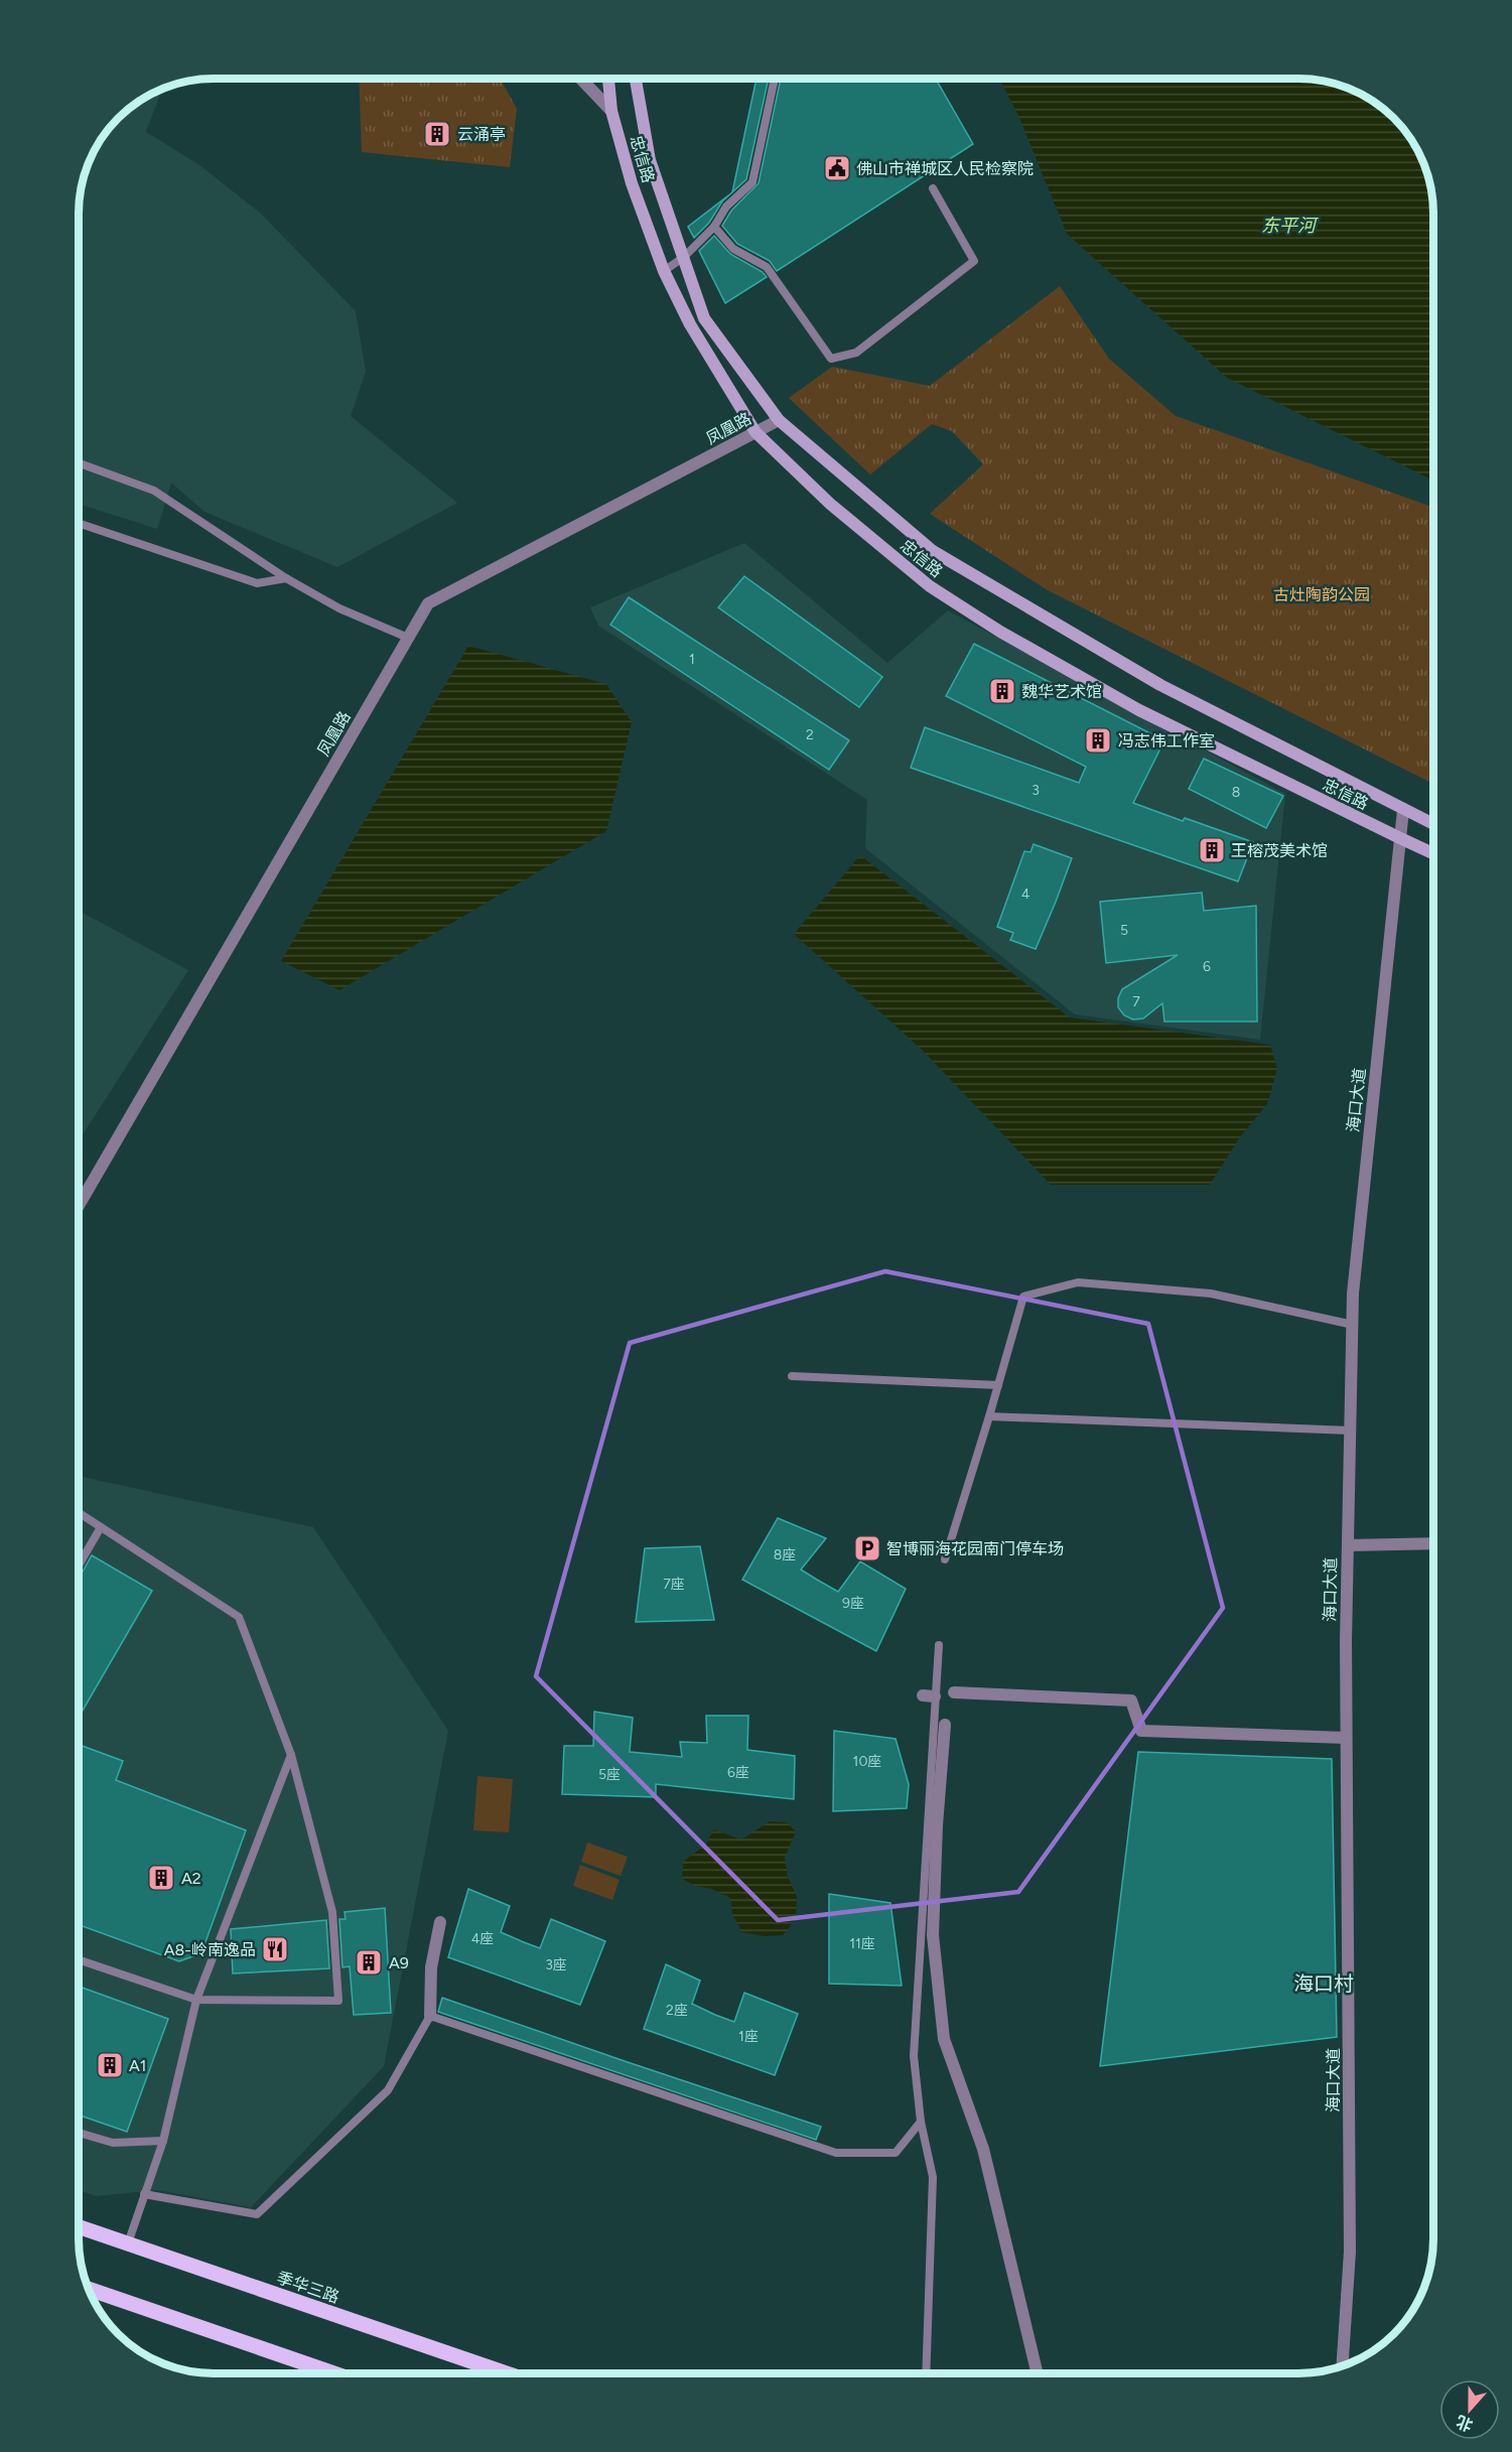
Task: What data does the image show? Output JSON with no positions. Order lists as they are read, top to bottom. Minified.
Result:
{"streets":{"main road":["忠信路","季华三路"],"street":["凤凰路","海口大道"]},"crossings":[["忠信路","凤凰路"],["忠信路","海口大道"]],"districts":["海口村"],"water":["东平河"],"parks":["古灶陶韵公园"],"places":{"building":["云涌亭","魏华艺术馆","冯志伟工作室","王榕茂美术馆","A2","A9","A1"],"public building":["佛山市禅城区人民检察院"],"parking":["智博丽海花园南门停车场"],"restaurant":["A8-岭南逸品"]},"house_numbers":["1","2","3","8","4","5","6","7","8座","7座","9座","10座","6座","5座","4座","11座","3座","2座","1座"],"north":"bottom"}
